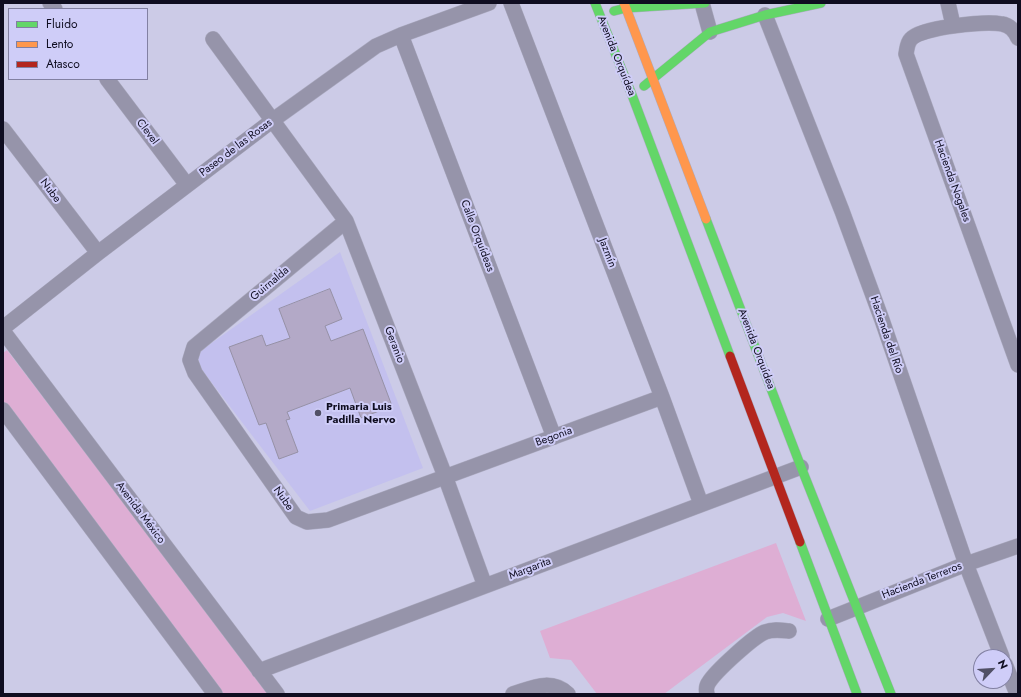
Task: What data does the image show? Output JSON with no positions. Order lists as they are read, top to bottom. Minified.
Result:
{"streets":{"street":["Avenida Orquídea","Clevel","Paseo de las Rosas","Hacienda Nogales","Nube","Calle Orquídeas","Jazmín","Guirnalda","Hacienda del Río","Geranio","Begonia","Avenida México","Margarita","Hacienda Terreros"]},"crossings":[["Avenida Orquídea","Margarita"],["Avenida Orquídea","Hacienda Terreros"],["Clevel","Paseo de las Rosas"],["Paseo de las Rosas","Nube"],["Paseo de las Rosas","Calle Orquídeas"],["Paseo de las Rosas","Geranio"],["Nube","Guirnalda"],["Nube","Geranio"],["Nube","Begonia"],["Calle Orquídeas","Begonia"],["Jazmín","Begonia"],["Jazmín","Margarita"],["Guirnalda","Geranio"],["Hacienda del Río","Hacienda Terreros"],["Geranio","Begonia"],["Geranio","Margarita"],["Avenida México","Margarita"]],"places":["Primaria Luis Padilla Nervo"],"legend":["Fluido","Lento","Atasco"],"north":"top right"}
